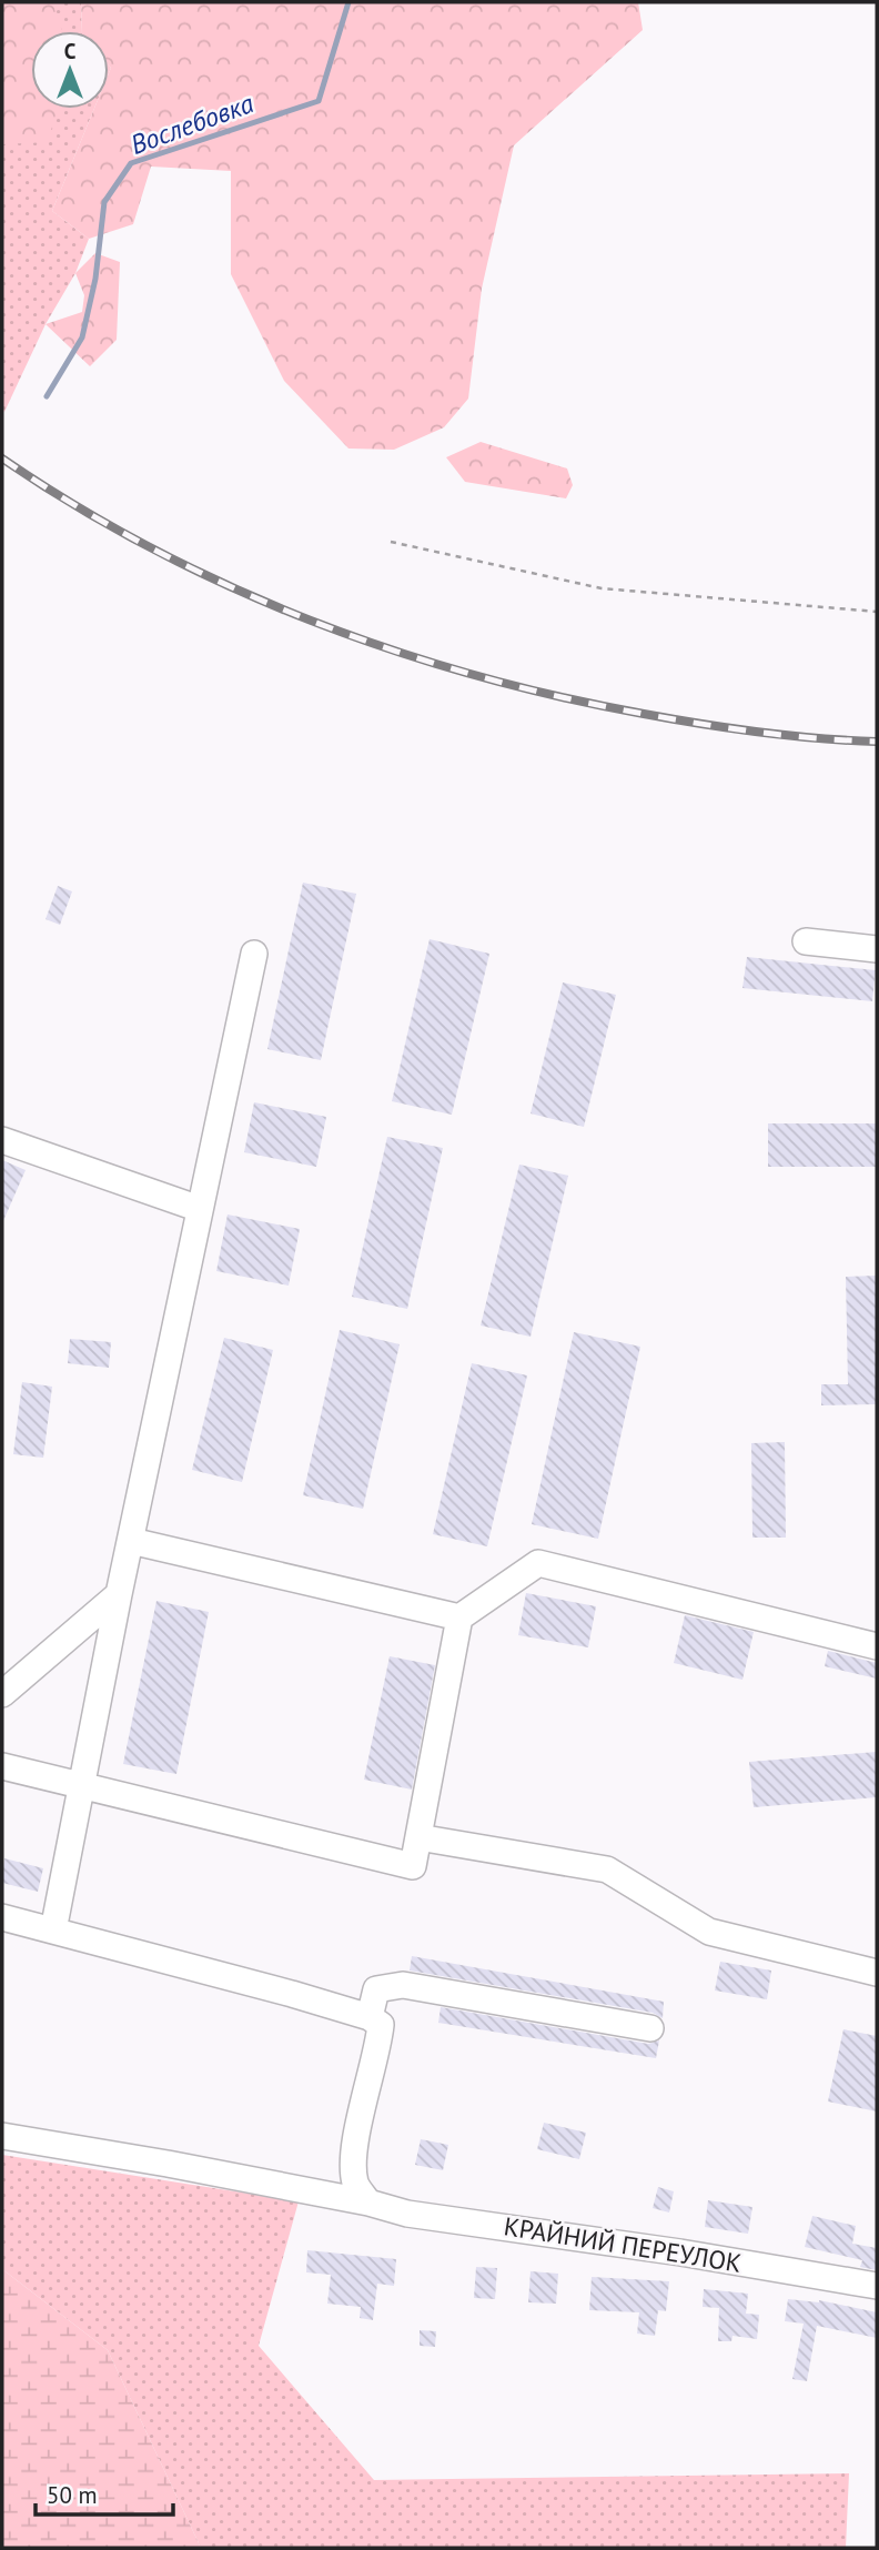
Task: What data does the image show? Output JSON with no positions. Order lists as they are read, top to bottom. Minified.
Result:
{"streets":{"street":["КРАЙНИЙ ПЕРЕУЛОК"]},"water":["Вослебовка"],"scale_bar":"50 m","north":"top"}
